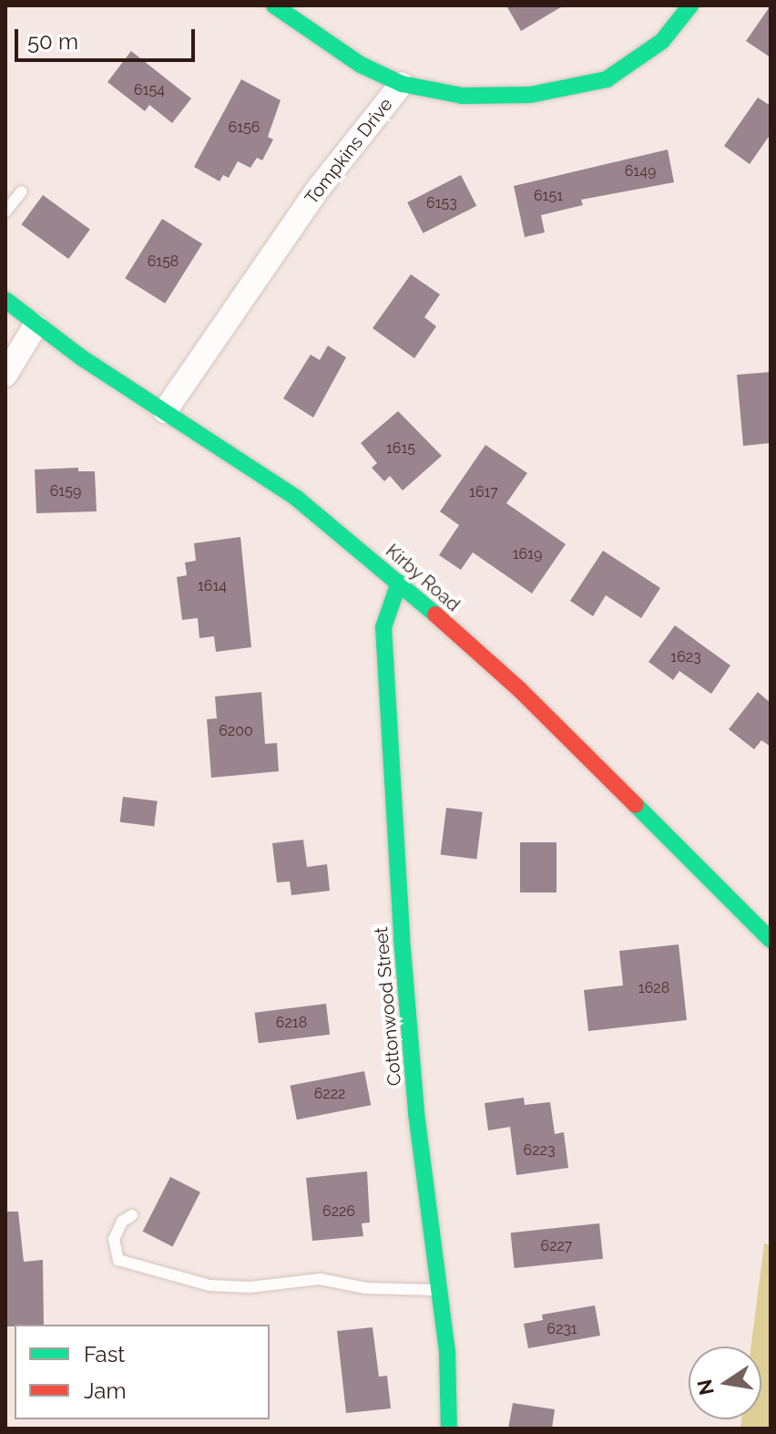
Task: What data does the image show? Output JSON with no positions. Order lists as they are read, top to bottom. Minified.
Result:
{"streets":{"street":["Tompkins Drive","Kirby Road","Cottonwood Street"]},"crossings":[["Tompkins Drive","Kirby Road"],["Kirby Road","Cottonwood Street"]],"house_numbers":["6154","6156","6149","6151","6153","6158","1615","6159","1617","1619","1614","1623","6200","1628","6218","6222","6223","6226","6227","6231"],"legend":["Fast","Jam"],"scale_bar":"50 m","north":"left"}
